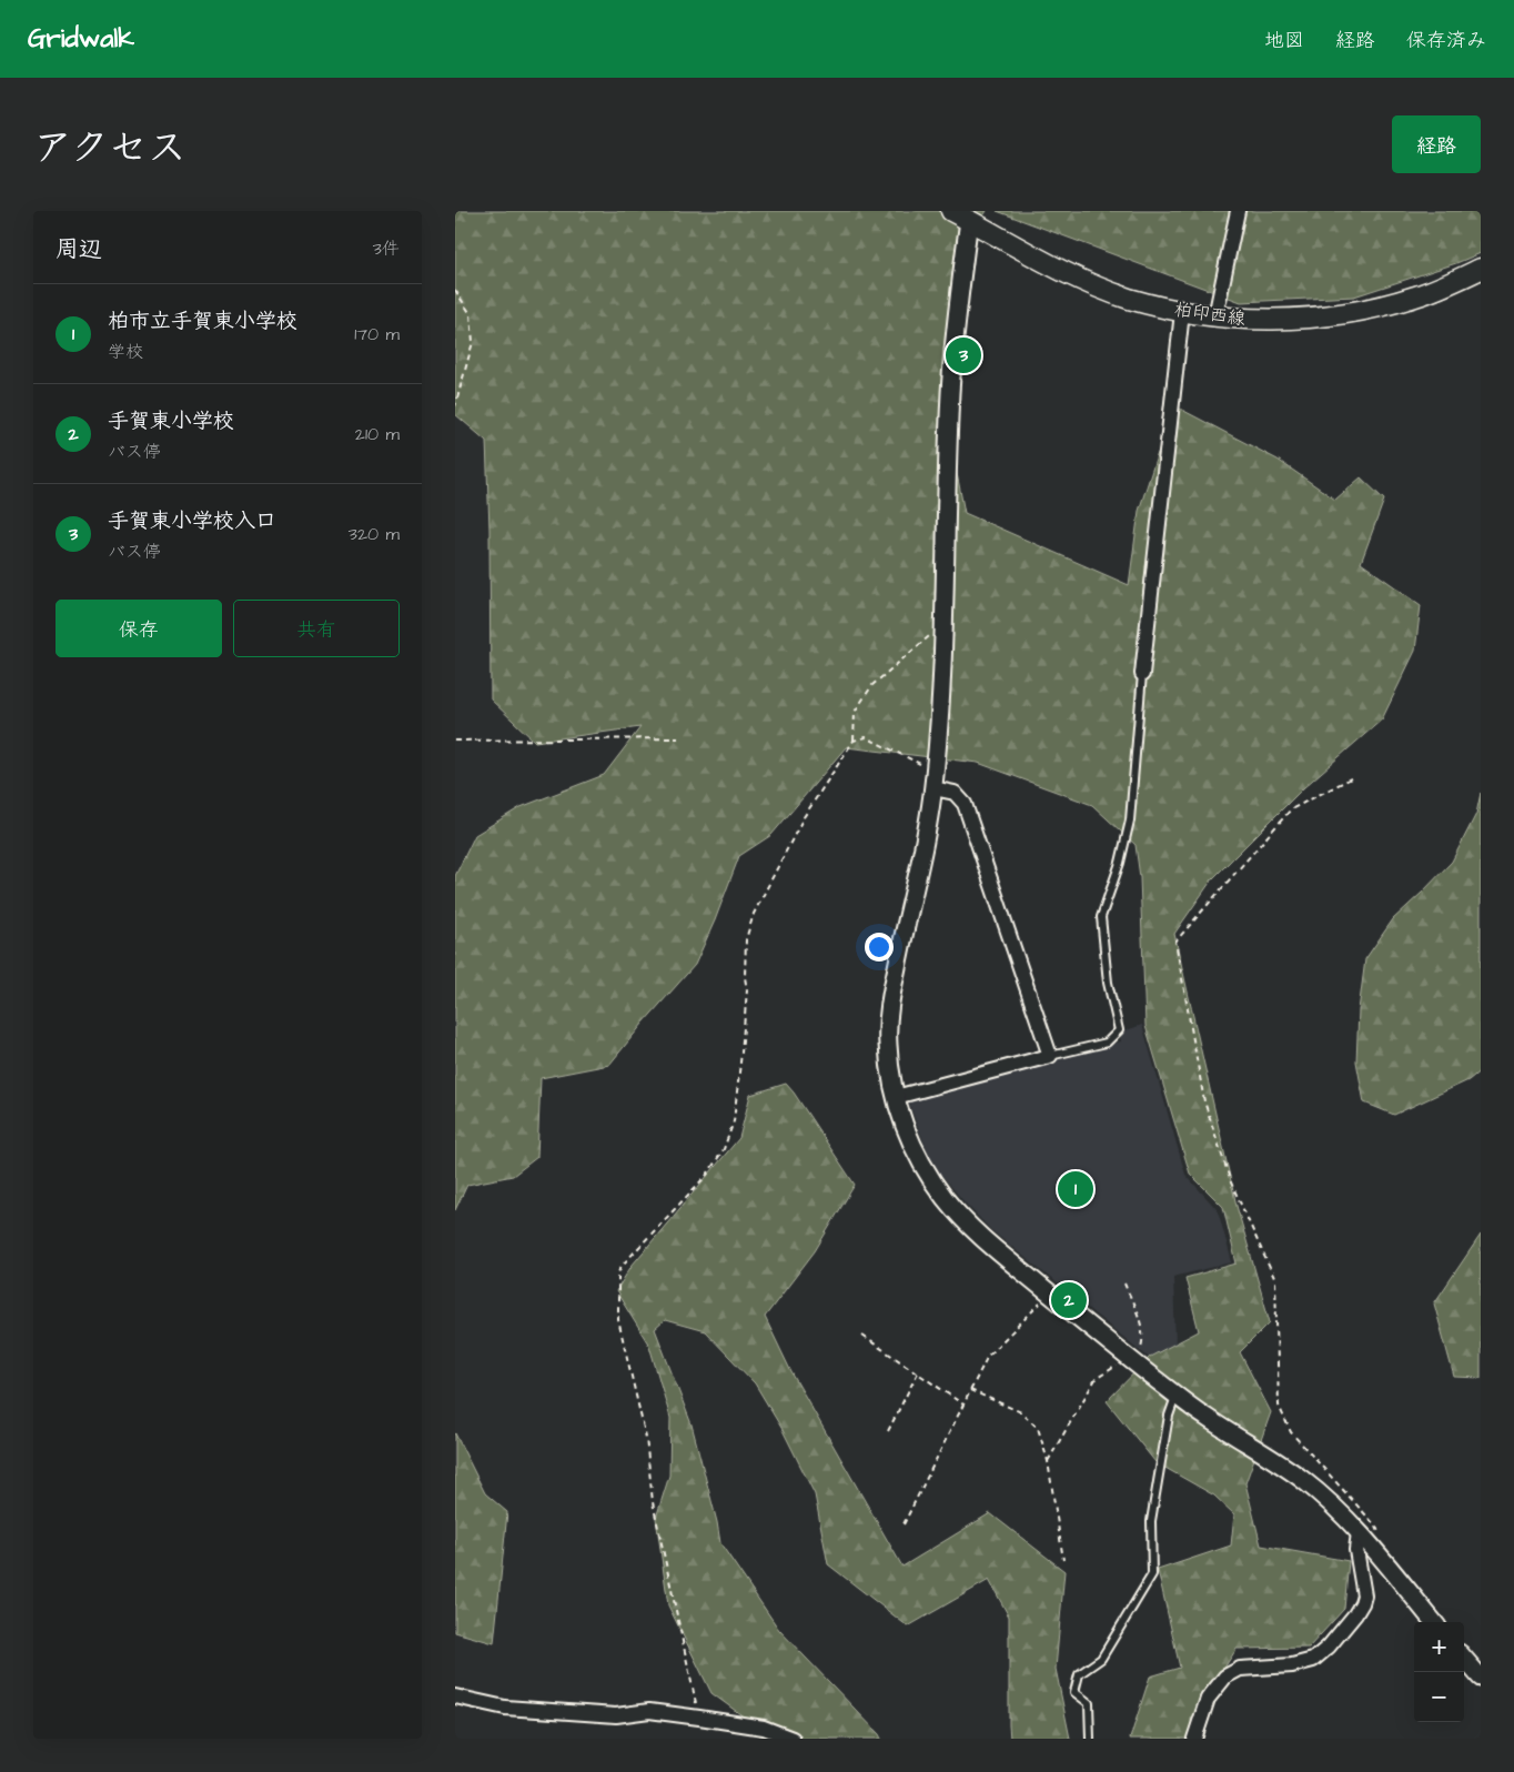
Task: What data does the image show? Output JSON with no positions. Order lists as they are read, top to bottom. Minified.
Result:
{"streets":{"main road":["柏印西線"]},"page":{"header":"Gridwalk","nav":["地図","経路","保存済み"],"title":"アクセス","buttons":["経路",["保存","共有"]],"heading":["周辺","3件"],"list":[{"mark":"1","name":"柏市立手賀東小学校","note":"学校","value":"170 m"},{"mark":"2","name":"手賀東小学校","note":"バス停","value":"210 m"},{"mark":"3","name":"手賀東小学校入口","note":"バス停","value":"320 m"}],"pins":["3","1","2"],"map_buttons":["+","−"]}}
